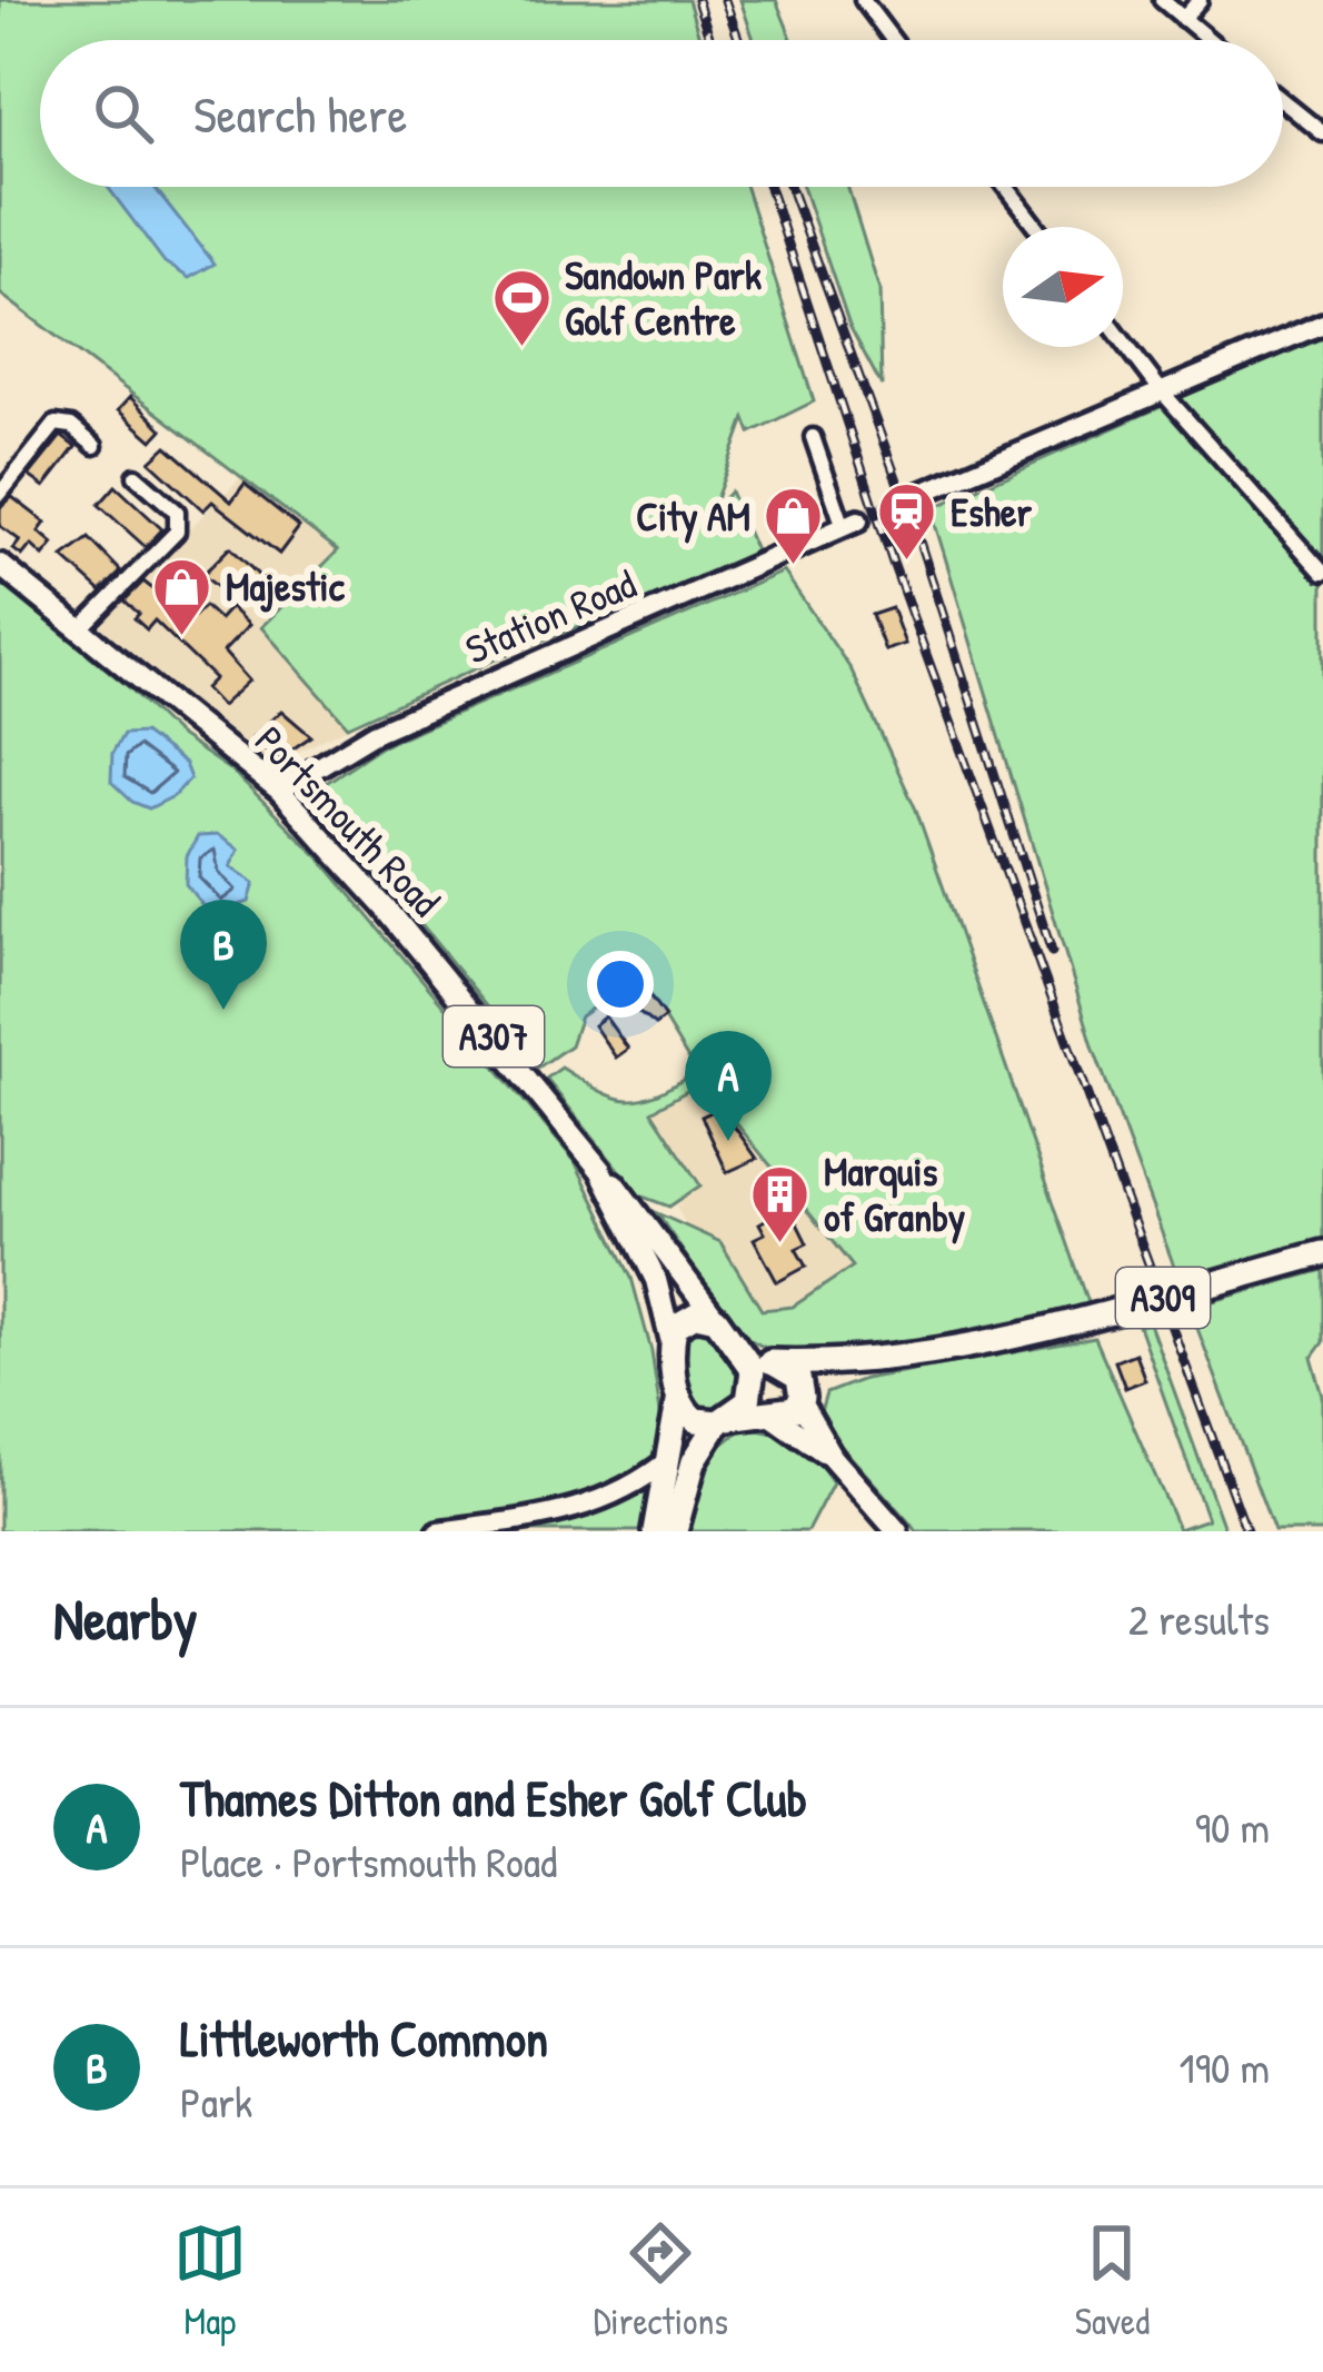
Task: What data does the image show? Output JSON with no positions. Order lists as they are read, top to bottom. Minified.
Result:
{"streets":{"highway":["A309"],"main road":["Station Road","Portsmouth Road","A307"]},"crossings":[["Station Road","Portsmouth Road"]],"places":{"sports":["Sandown Park Golf Centre"],"station":["Esher"],"shop":["City AM","Majestic"],"building":["Marquis of Granby"]},"north":"right","page":{"search":"Search here","pins":["B","A"],"heading":["Nearby","2 results"],"list":[{"mark":"A","name":"Thames Ditton and Esher Golf Club","note":"Place · Portsmouth Road","value":"90 m"},{"mark":"B","name":"Littleworth Common","note":"Park","value":"190 m"}],"nav":["Map","Directions","Saved"]}}
